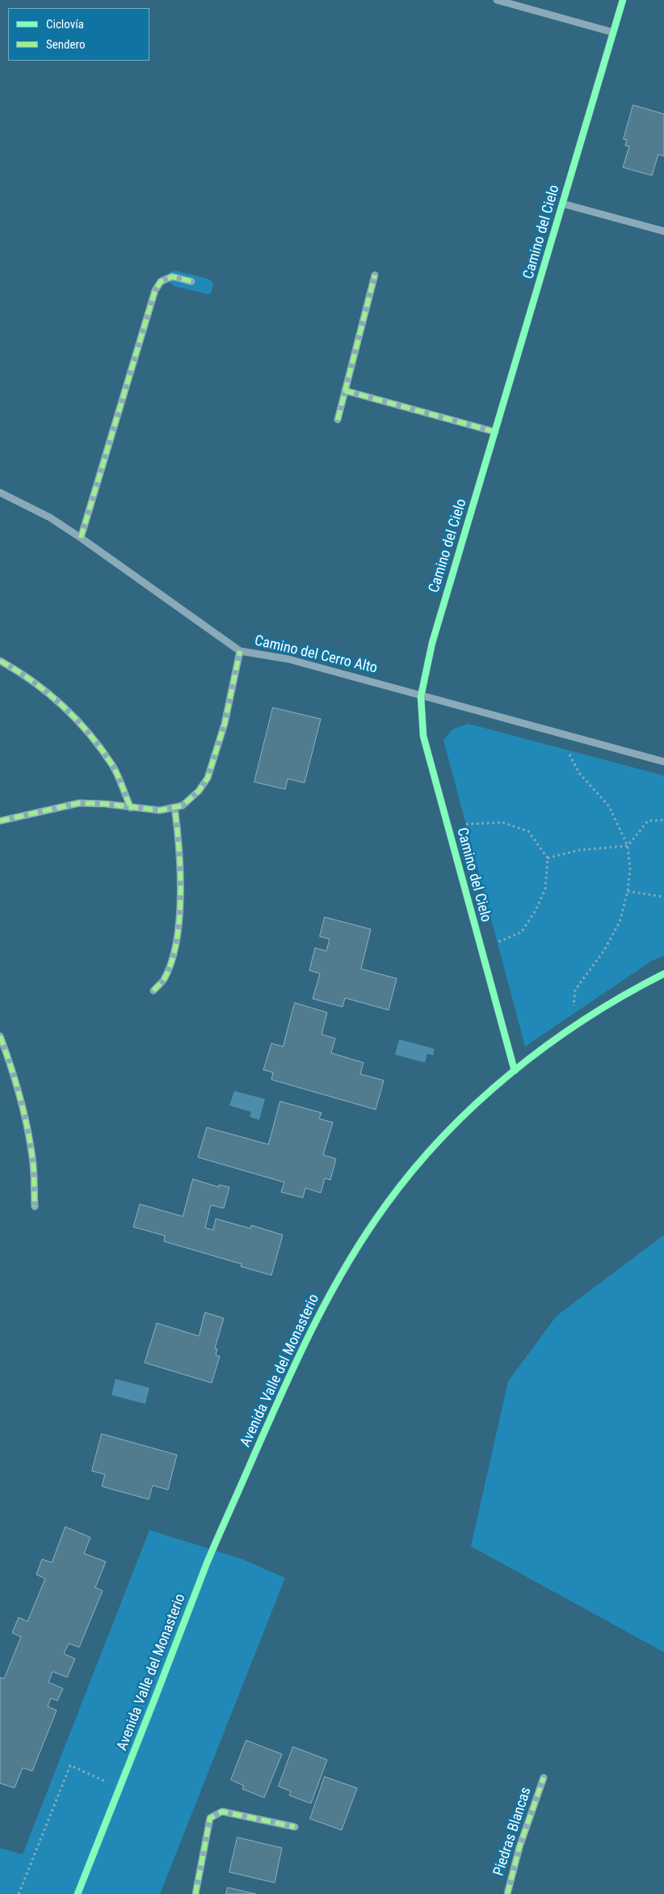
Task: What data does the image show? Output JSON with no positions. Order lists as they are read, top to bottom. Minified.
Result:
{"streets":{"street":["Camino del Cielo","Camino del Cerro Alto","Avenida Valle del Monasterio","Piedras Blancas"]},"crossings":[["Camino del Cielo","Camino del Cerro Alto"],["Camino del Cielo","Avenida Valle del Monasterio"]],"legend":["Ciclovía","Sendero"]}
